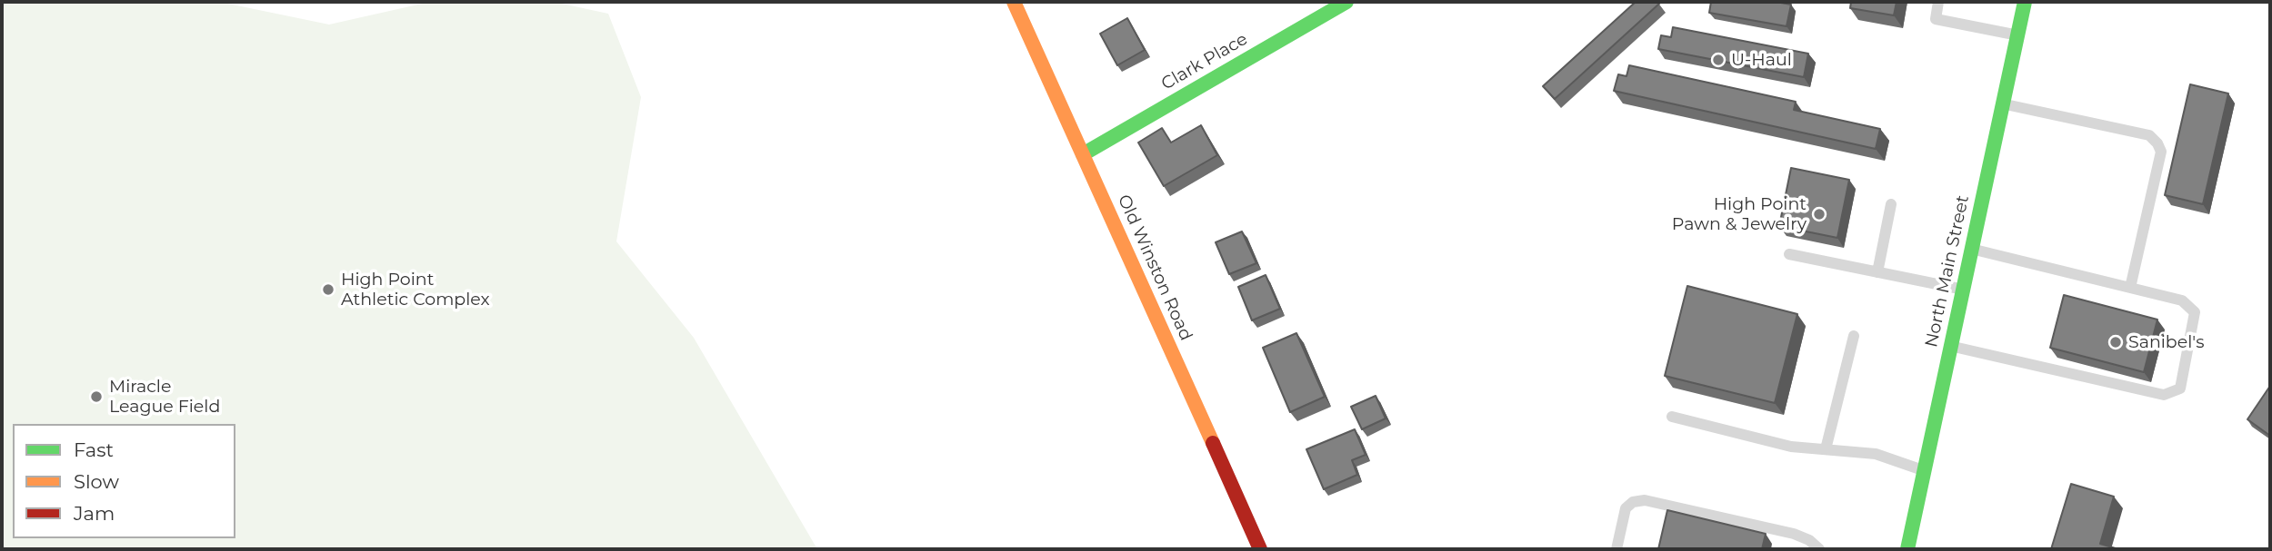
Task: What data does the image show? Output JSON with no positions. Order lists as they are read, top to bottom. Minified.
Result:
{"streets":{"street":["Clark Place","Old Winston Road","North Main Street"]},"crossings":[["Clark Place","Old Winston Road"]],"places":["U-Haul","High Point Pawn & Jewelry","High Point Athletic Complex","Sanibel's","Miracle League Field"],"legend":["Fast","Slow","Jam"]}
